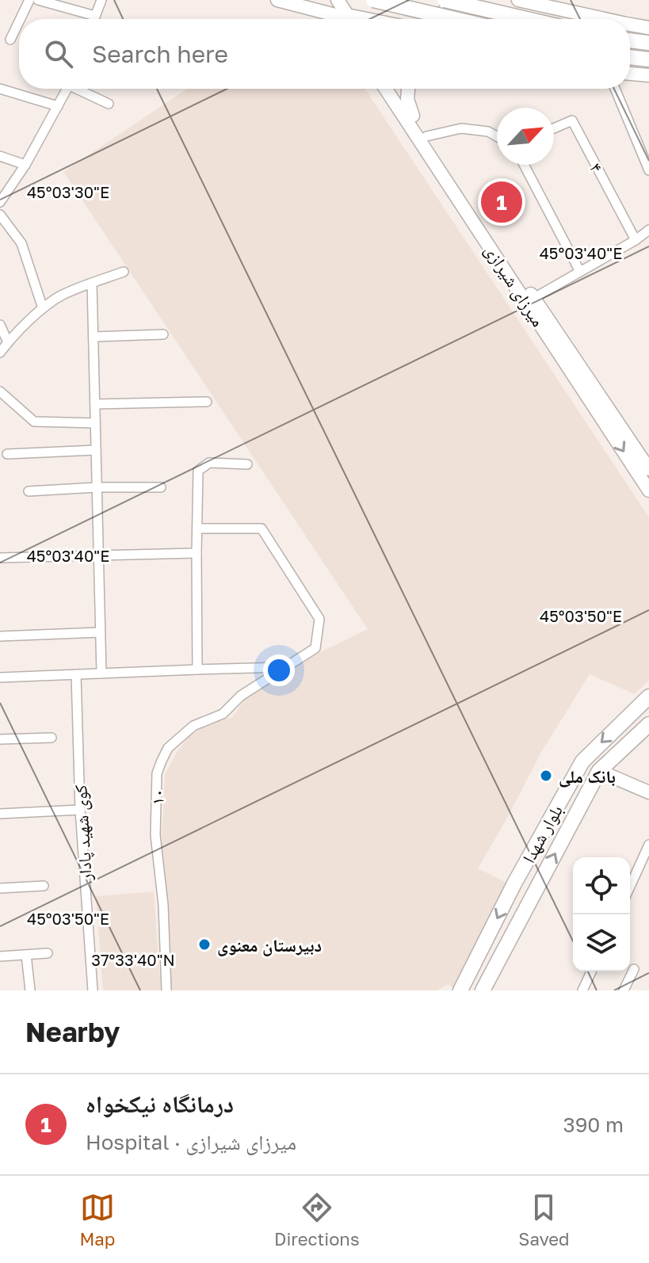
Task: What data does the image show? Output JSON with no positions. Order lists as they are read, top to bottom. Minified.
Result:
{"streets":{"main road":["میرزای شیرازی","بلوار شهدا"],"street":["۴","۱۰","کوی شهید پادار"]},"places":["بانک ملی","دبیرستان معنوی"],"north":"top right","page":{"search":"Search here","pins":"1","heading":"Nearby","list":[{"mark":"1","name":"درمانگاه نیکخواه","note":"Hospital · میرزای شیرازی","value":"390 m"}],"nav":["Map","Directions","Saved"]},"coordinates":["45°03'30\"E","45°03'40\"E","45°03'50\"E","37°33'40\"N"]}
